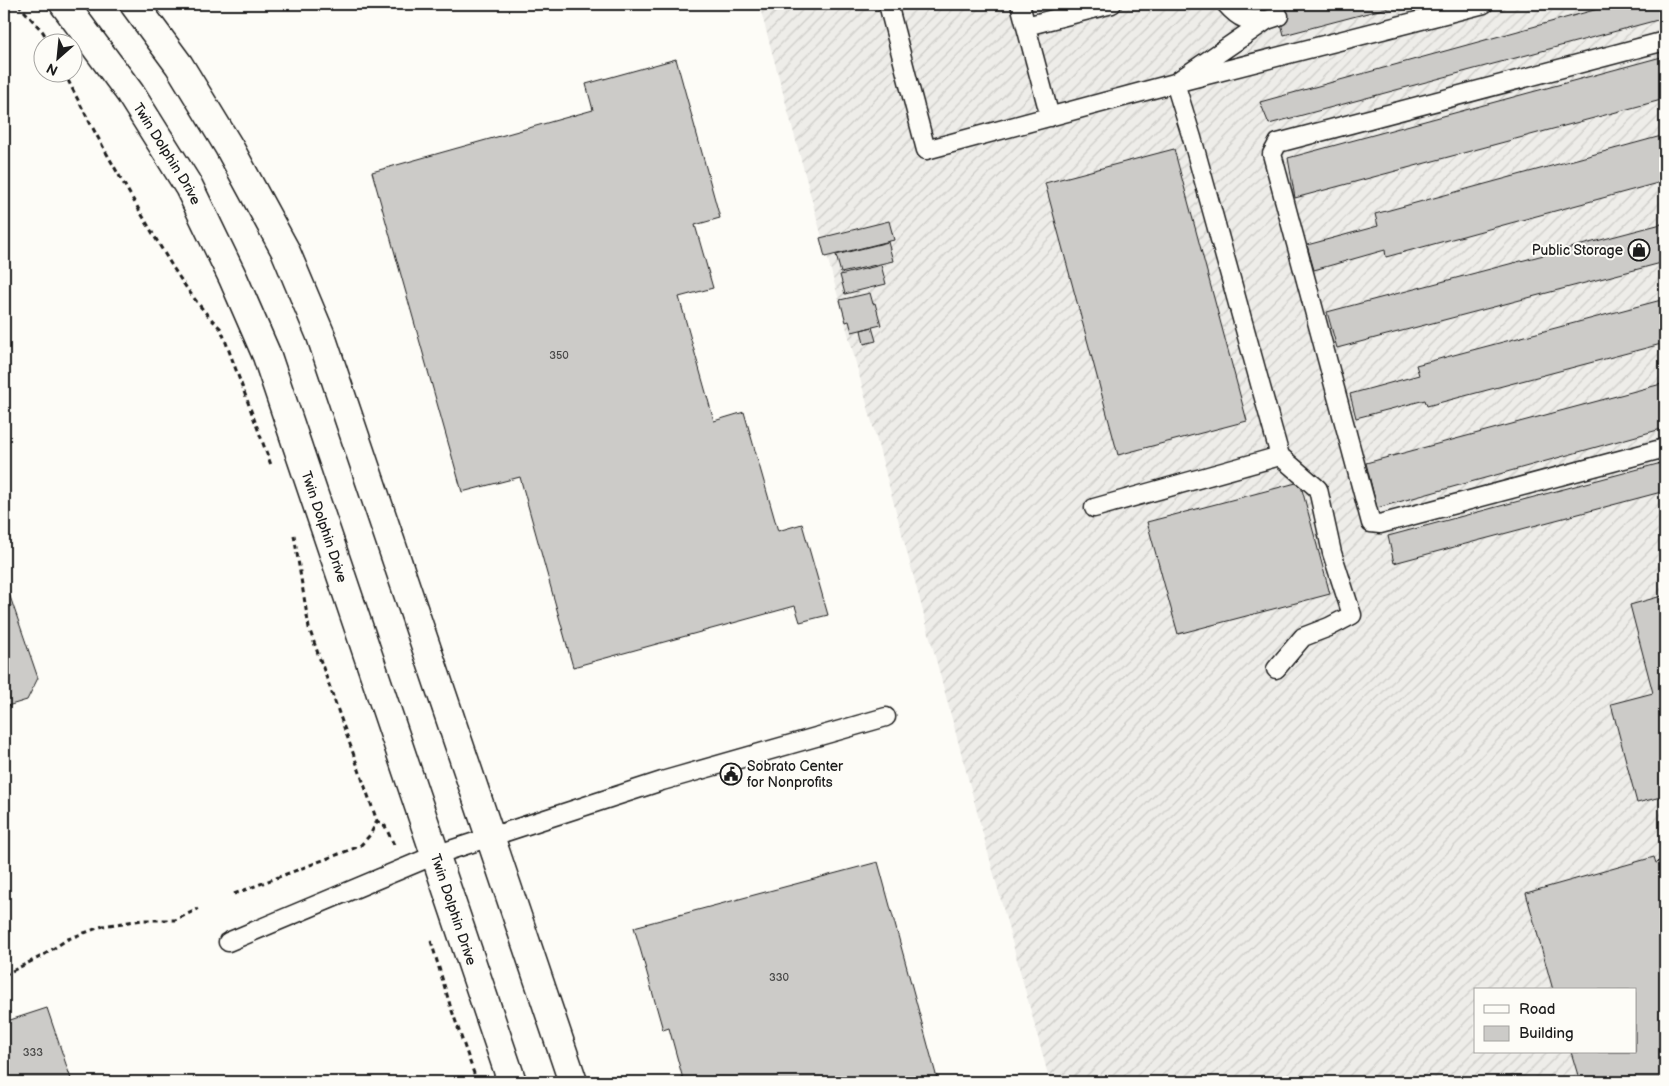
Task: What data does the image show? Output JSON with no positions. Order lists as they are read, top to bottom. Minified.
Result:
{"streets":{"main road":["Twin Dolphin Drive"]},"places":{"shop":["Public Storage"],"public building":["Sobrato Center for Nonprofits"]},"house_numbers":["350","330","333"],"legend":["Road","Building"],"north":"bottom left"}
